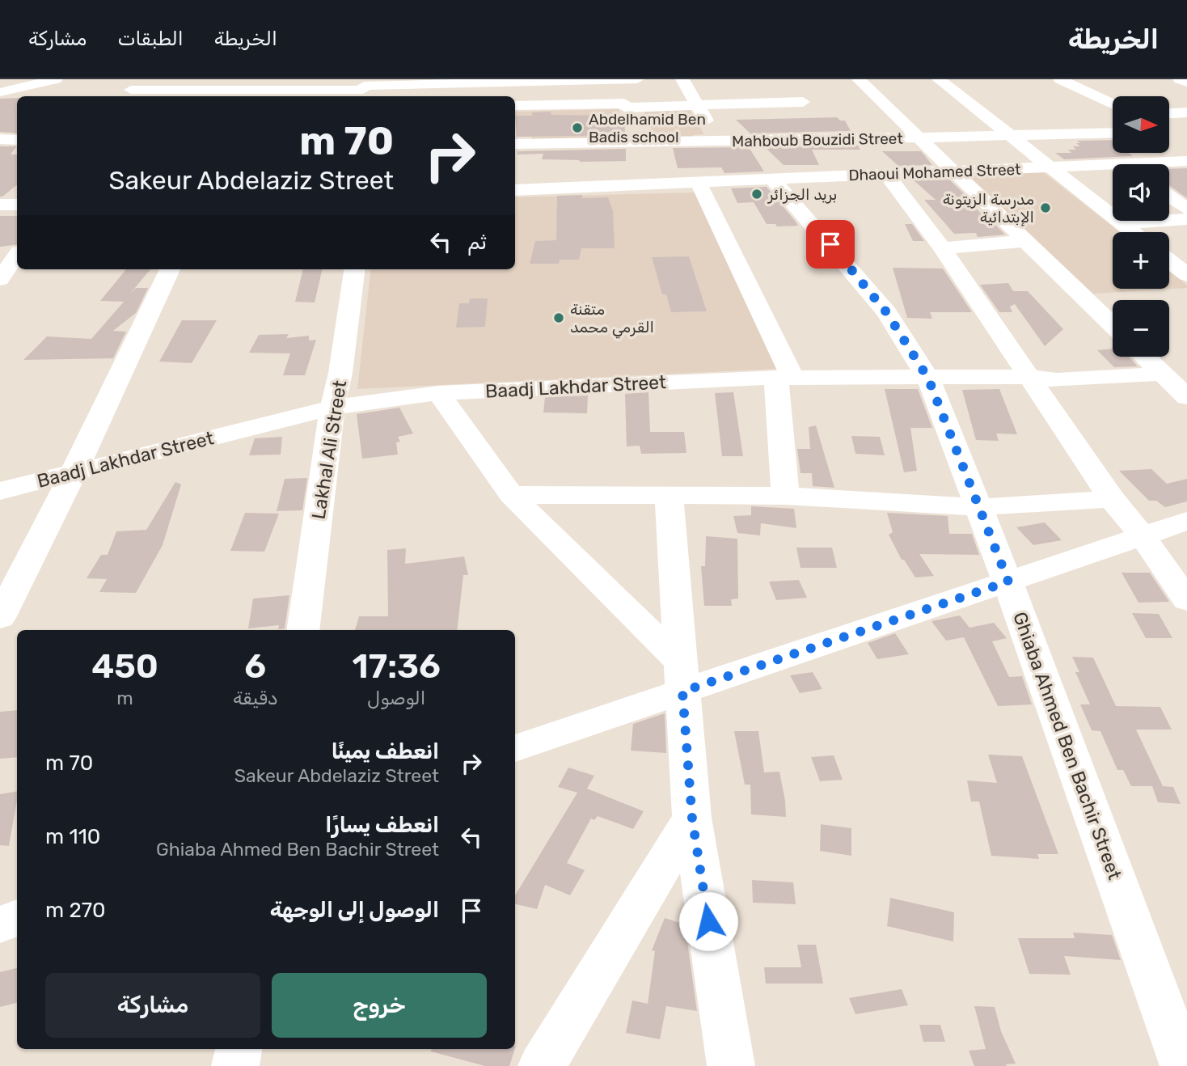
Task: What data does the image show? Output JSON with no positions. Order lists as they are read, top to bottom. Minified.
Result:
{"streets":{"street":["Mahboub Bouzidi Street","Dhaoui Mohamed Street","Baadj Lakhdar Street","Lakhal Ali Street","Ghiaba Ahmed Ben Bachir Street"]},"crossings":[["Dhaoui Mohamed Street","Ghiaba Ahmed Ben Bachir Street"],["Baadj Lakhdar Street","Lakhal Ali Street"],["Baadj Lakhdar Street","Ghiaba Ahmed Ben Bachir Street"]],"places":["Abdelhamid Ben Badis school","بريد الجزائر","مدرسة الزيتونة الإبتدائية","متقنة القرمي محمد"],"north":"right","page":{"header":"الخريطة","nav":["الخريطة","الطبقات","مشاركة"],"map_buttons":["+","−"],"turn":["70 m","Sakeur Abdelaziz Street"],"then":"ثم","eta":["17:36","الوصول","6","دقيقة","450","m"],"list":[{"name":"انعطف يمينًا","note":"Sakeur Abdelaziz Street","value":"70 m"},{"name":"انعطف يسارًا","note":"Ghiaba Ahmed Ben Bachir Street","value":"110 m"},{"name":"الوصول إلى الوجهة","value":"270 m"}],"buttons":["خروج","مشاركة"]}}
